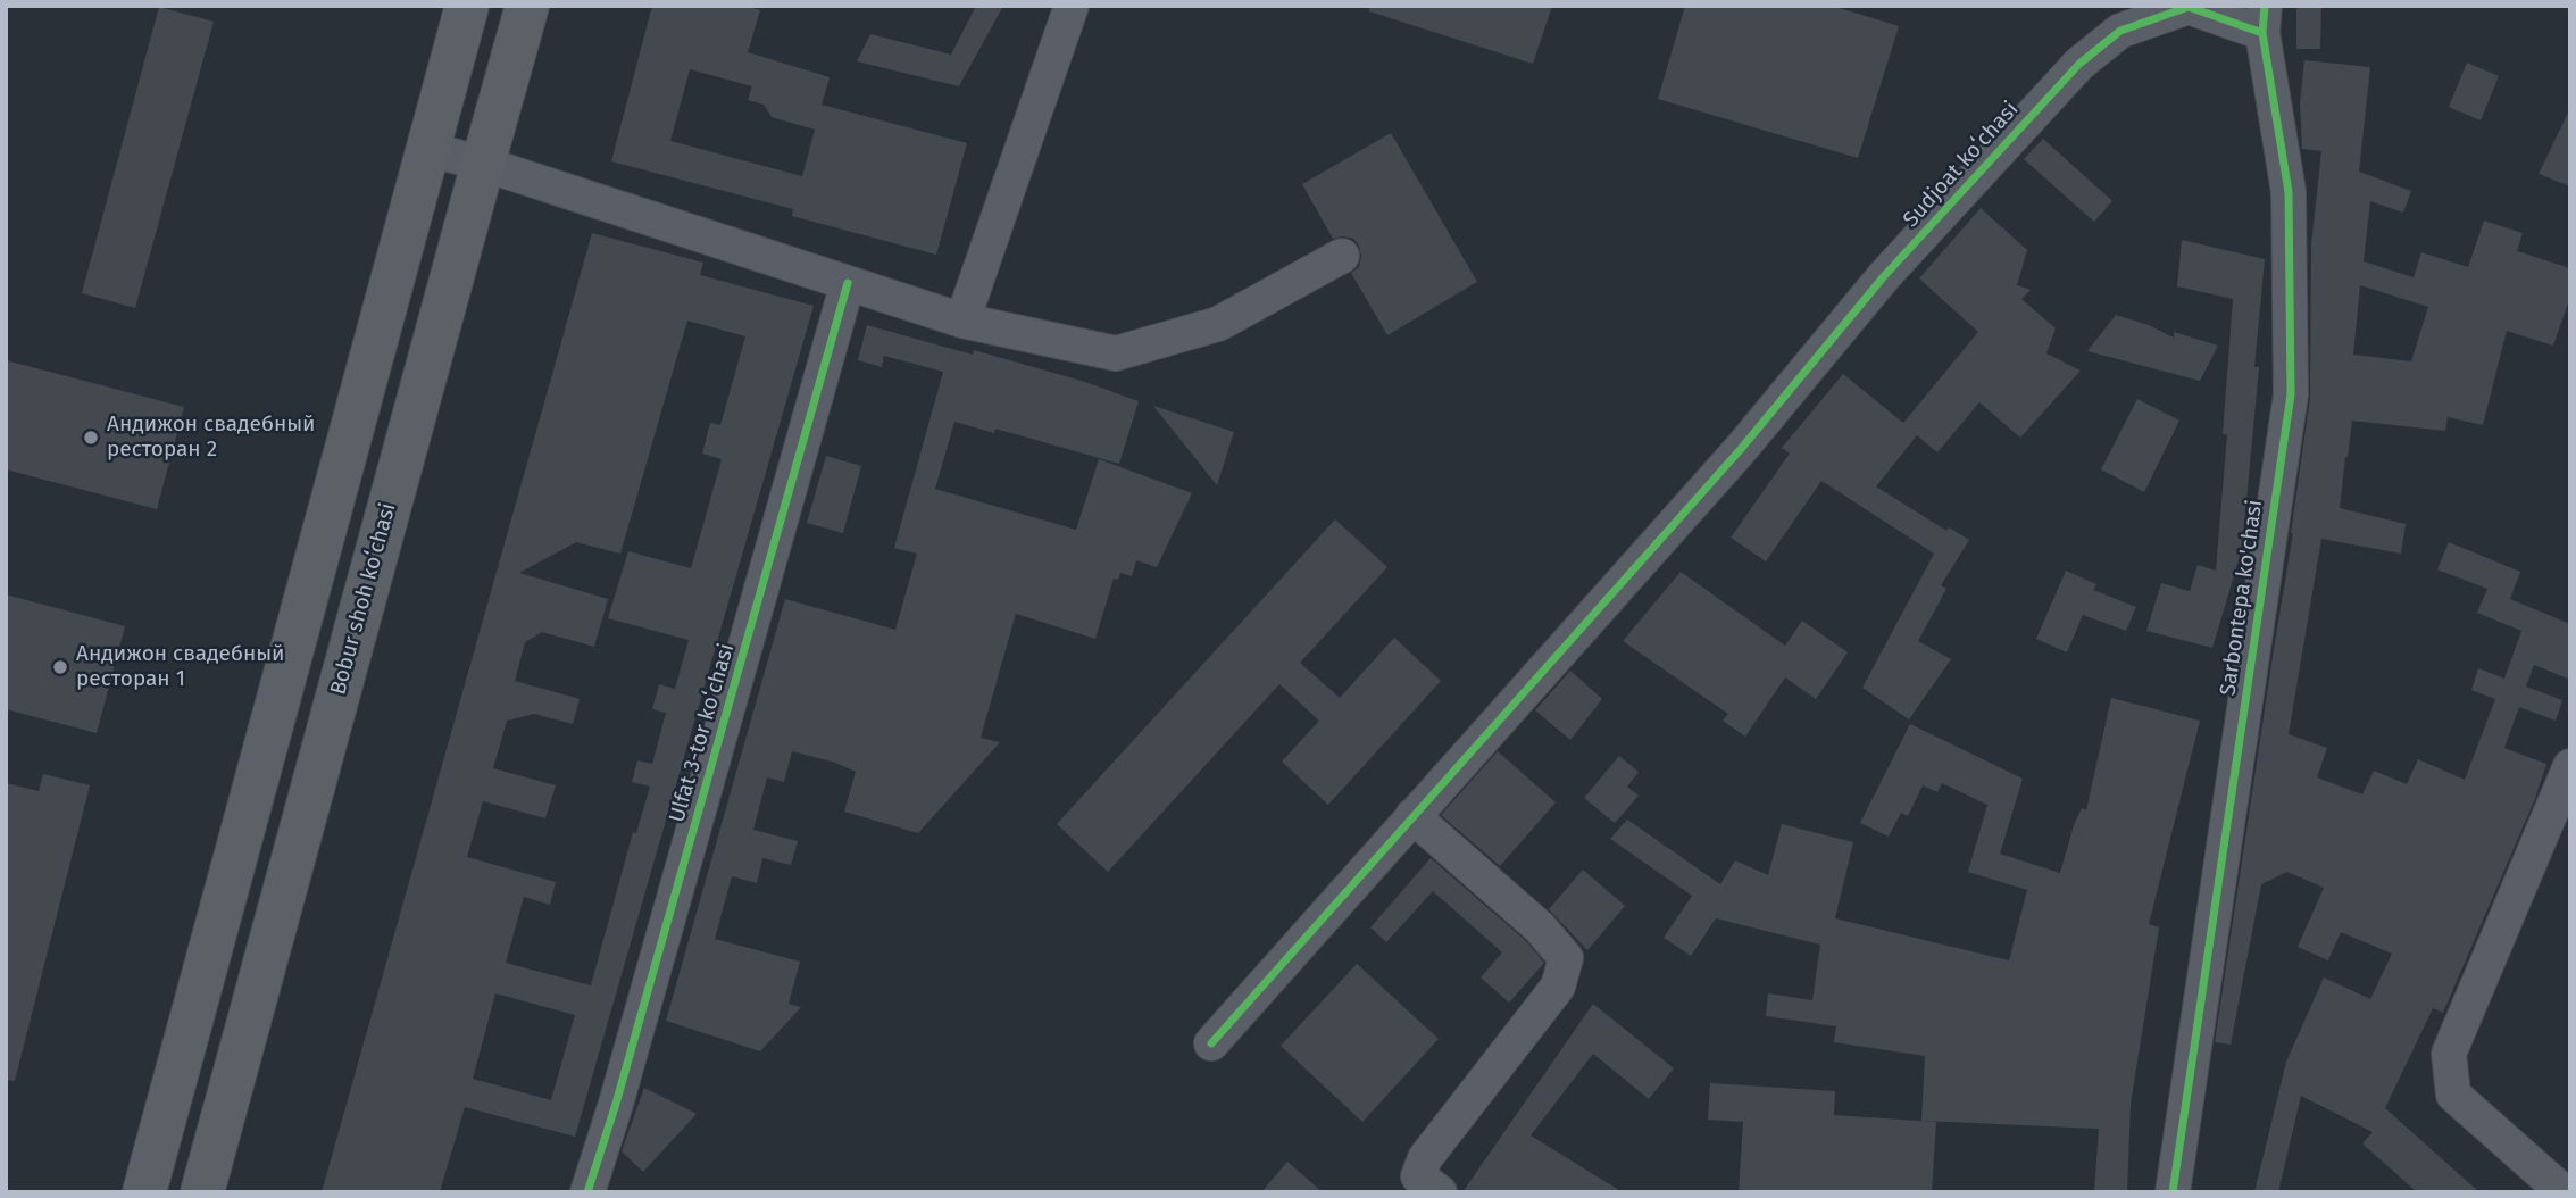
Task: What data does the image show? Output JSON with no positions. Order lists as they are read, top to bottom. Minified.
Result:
{"streets":{"main road":["Bobur shoh koʻchasi"],"street":["Sudjoat koʻchasi","Sarbontepa ko'chasi","Ulfat 3-tor koʻchasi"]},"crossings":[["Sudjoat koʻchasi","Sarbontepa ko'chasi"]],"places":["Андижон свадебный ресторан 2","Андижон свадебный ресторан 1"]}
